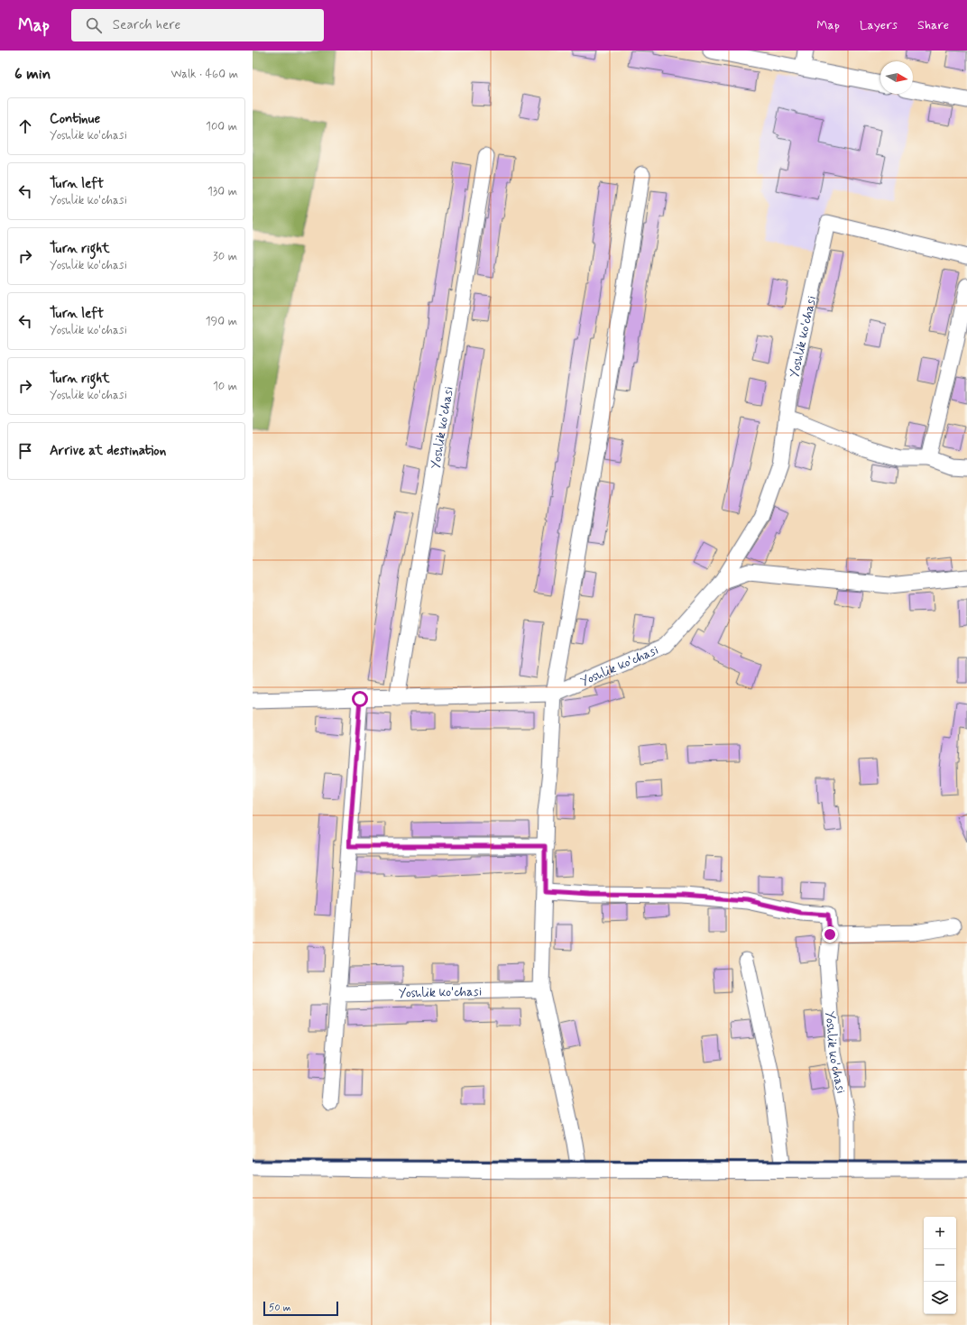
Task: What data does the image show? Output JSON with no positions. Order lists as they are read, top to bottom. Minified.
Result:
{"streets":{"street":["Yoshlik ko'chasi"]},"scale_bar":"50 m","north":"right","page":{"header":"Map","search":"Search here","nav":["Map","Layers","Share"],"heading":["6 min","Walk · 460 m"],"list":[["Continue","Yoshlik ko'chasi","100 m"],["Turn left","Yoshlik ko'chasi","130 m"],["Turn right","Yoshlik ko'chasi","30 m"],["Turn left","Yoshlik ko'chasi","190 m"],["Turn right","Yoshlik ko'chasi","10 m"],"Arrive at destination"],"map_buttons":["+","−"],"scale":"50 m"}}
